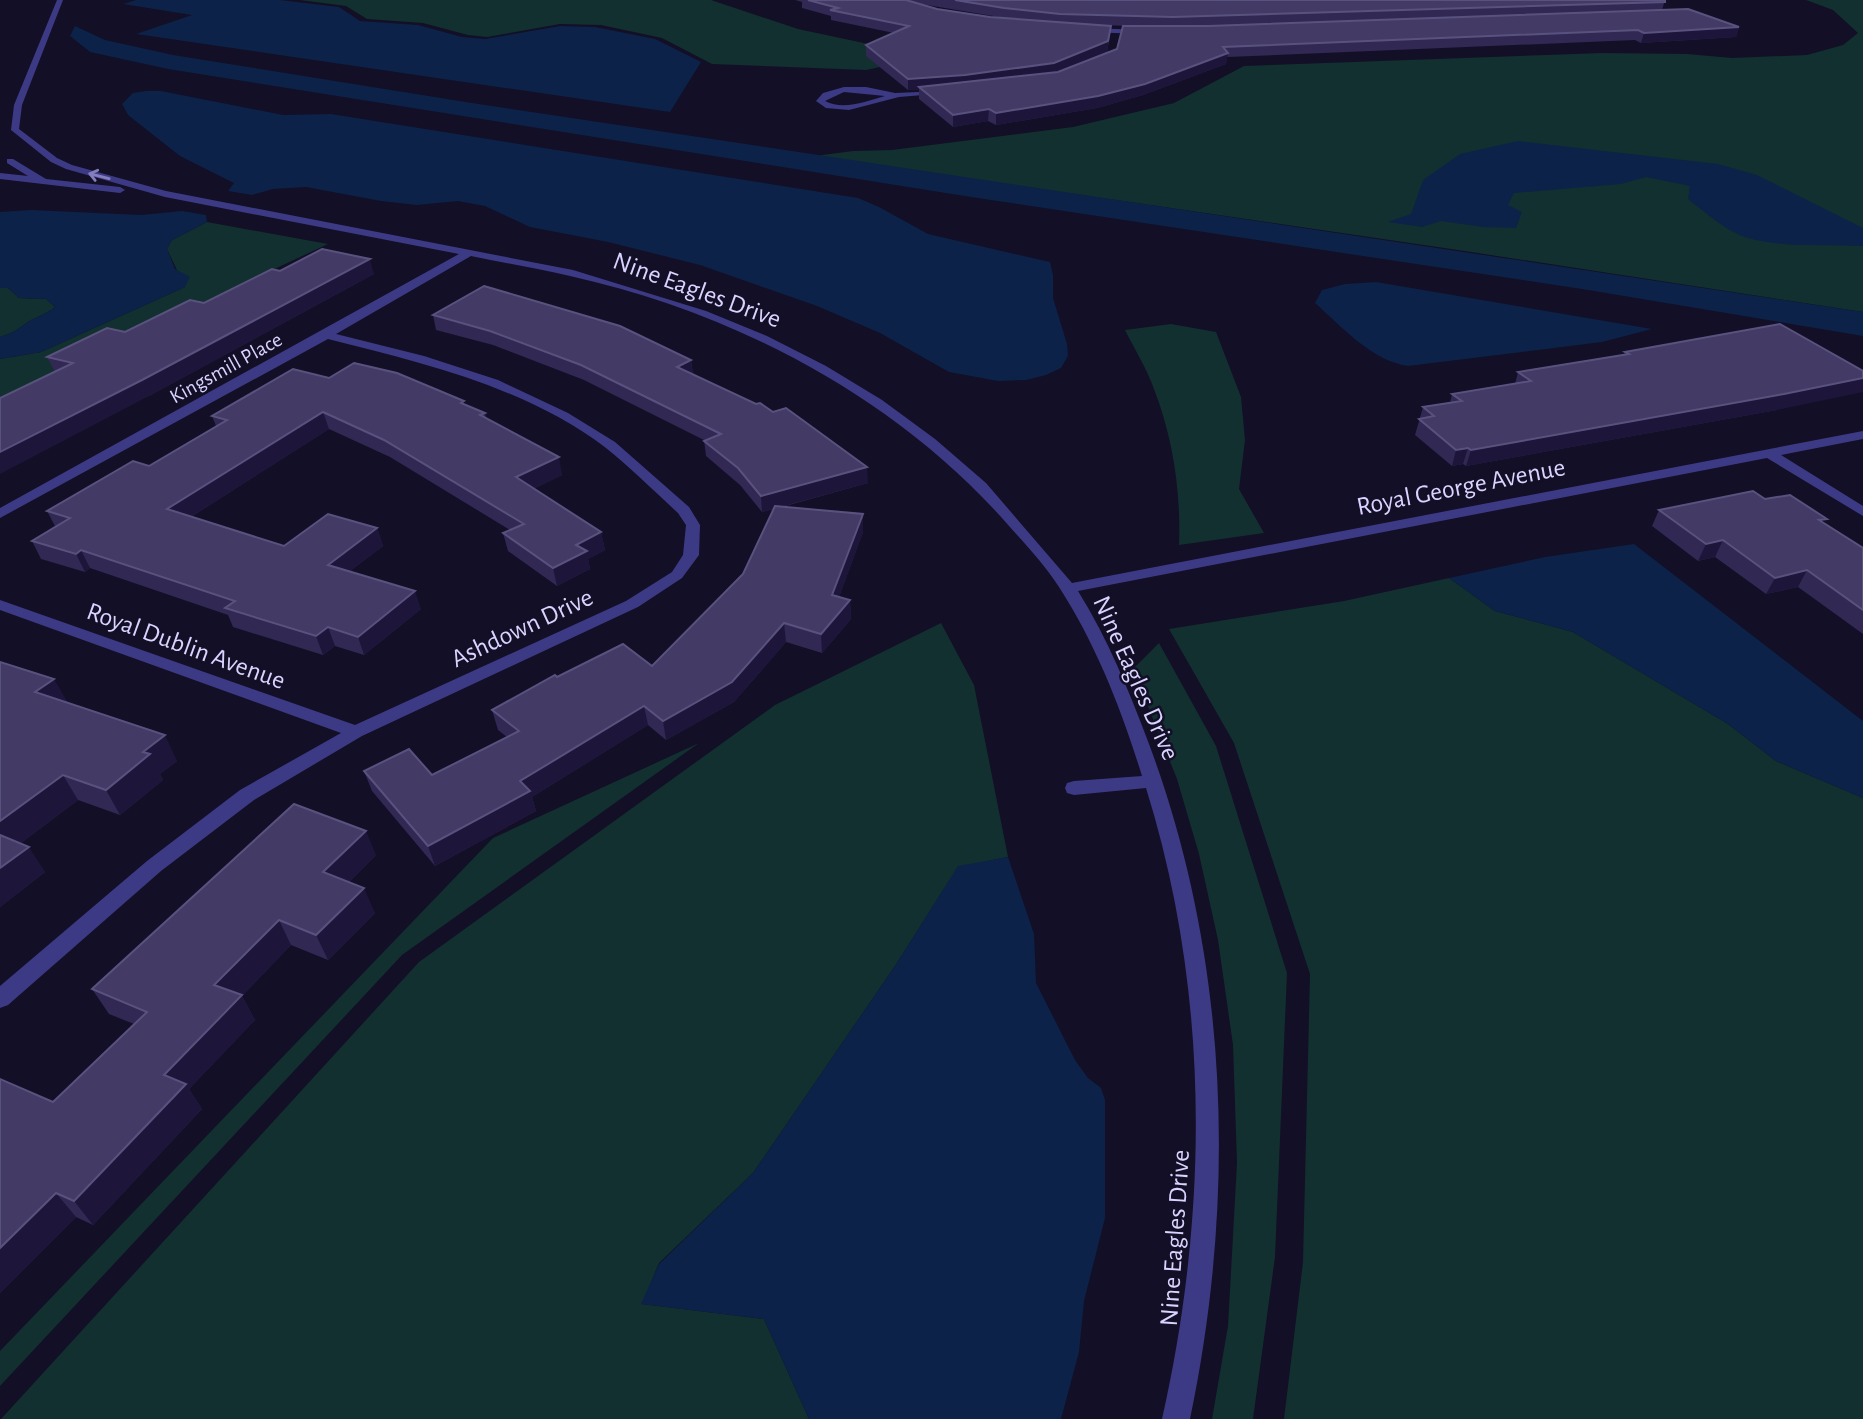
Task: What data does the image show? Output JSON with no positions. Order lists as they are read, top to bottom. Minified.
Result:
{"streets":{"street":["Nine Eagles Drive","Kingsmill Place","Royal George Avenue","Ashdown Drive","Royal Dublin Avenue"]},"crossings":[["Nine Eagles Drive","Kingsmill Place"],["Nine Eagles Drive","Royal George Avenue"],["Kingsmill Place","Ashdown Drive"],["Ashdown Drive","Royal Dublin Avenue"]]}
